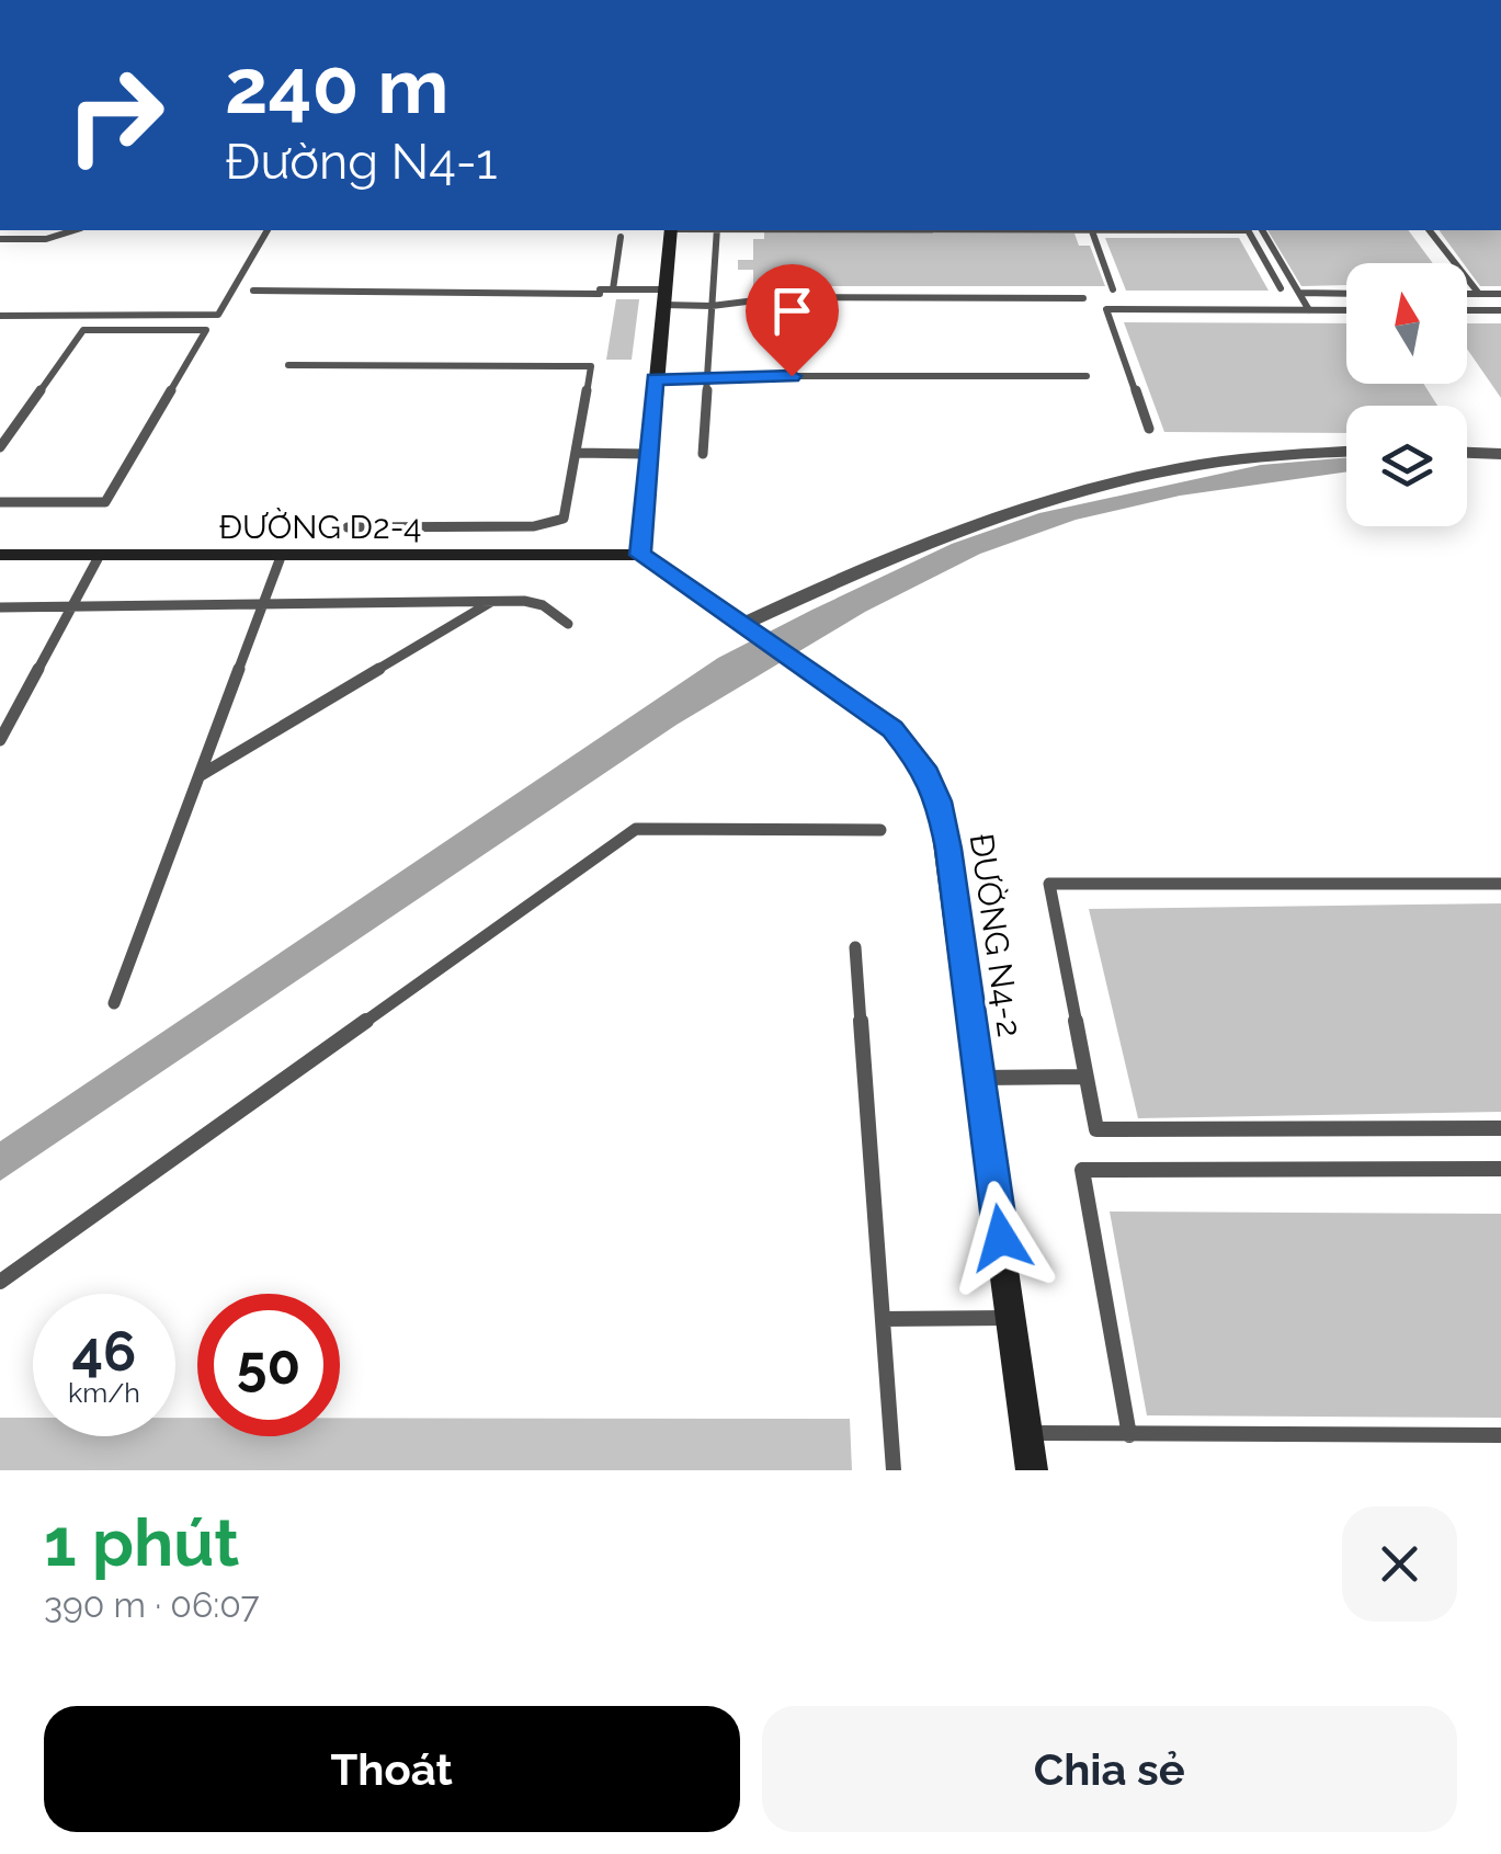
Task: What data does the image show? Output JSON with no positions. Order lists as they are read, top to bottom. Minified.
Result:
{"streets":{"main road":["ĐƯỜNG D2-4","ĐƯỜNG N4-2"]},"crossings":[["ĐƯỜNG D2-4","ĐƯỜNG N4-2"]],"north":"top","page":{"turn":["240 m","Đường N4-1"],"speed":"46 km/h","limit":"50","heading":["1 phút","390 m · 06:07"],"buttons":["Thoát","Chia sẻ"]}}
